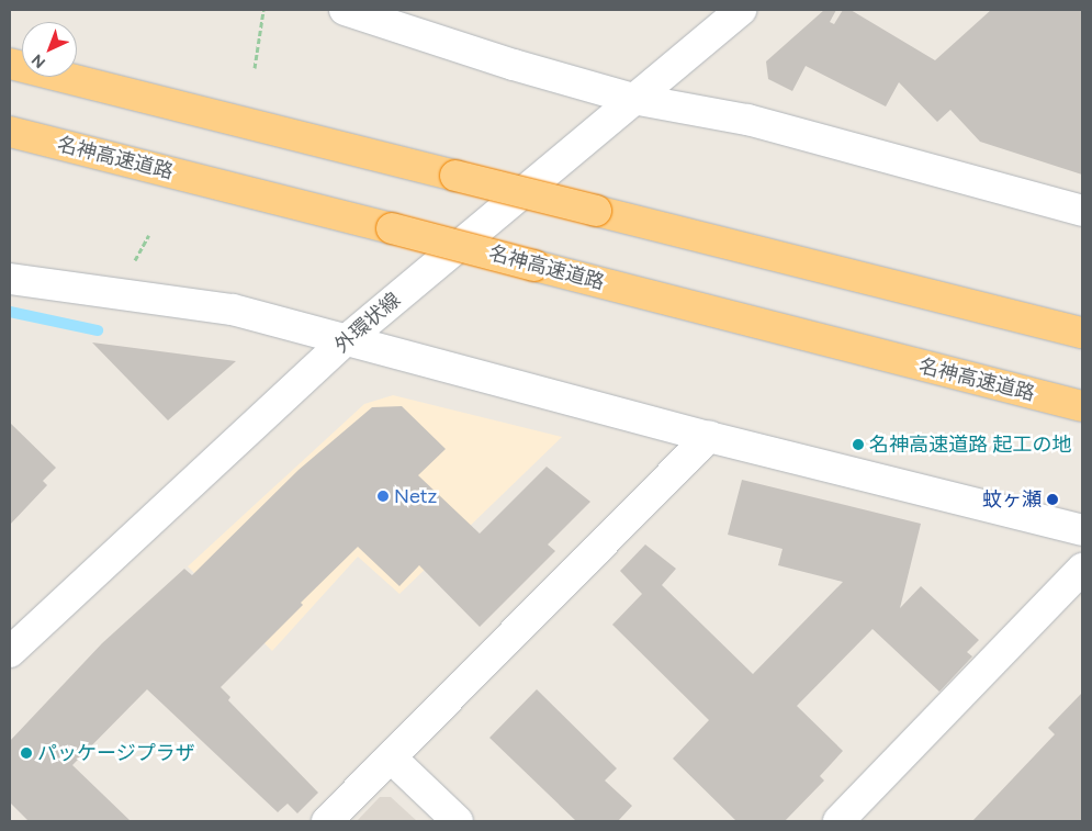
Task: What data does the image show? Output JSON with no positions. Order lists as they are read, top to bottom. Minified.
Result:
{"streets":{"highway":["名神高速道路"],"street":["外環状線"]},"places":["名神高速道路 起工の地","Netz","蚊ヶ瀬","パッケージプラザ"],"north":"bottom left"}
